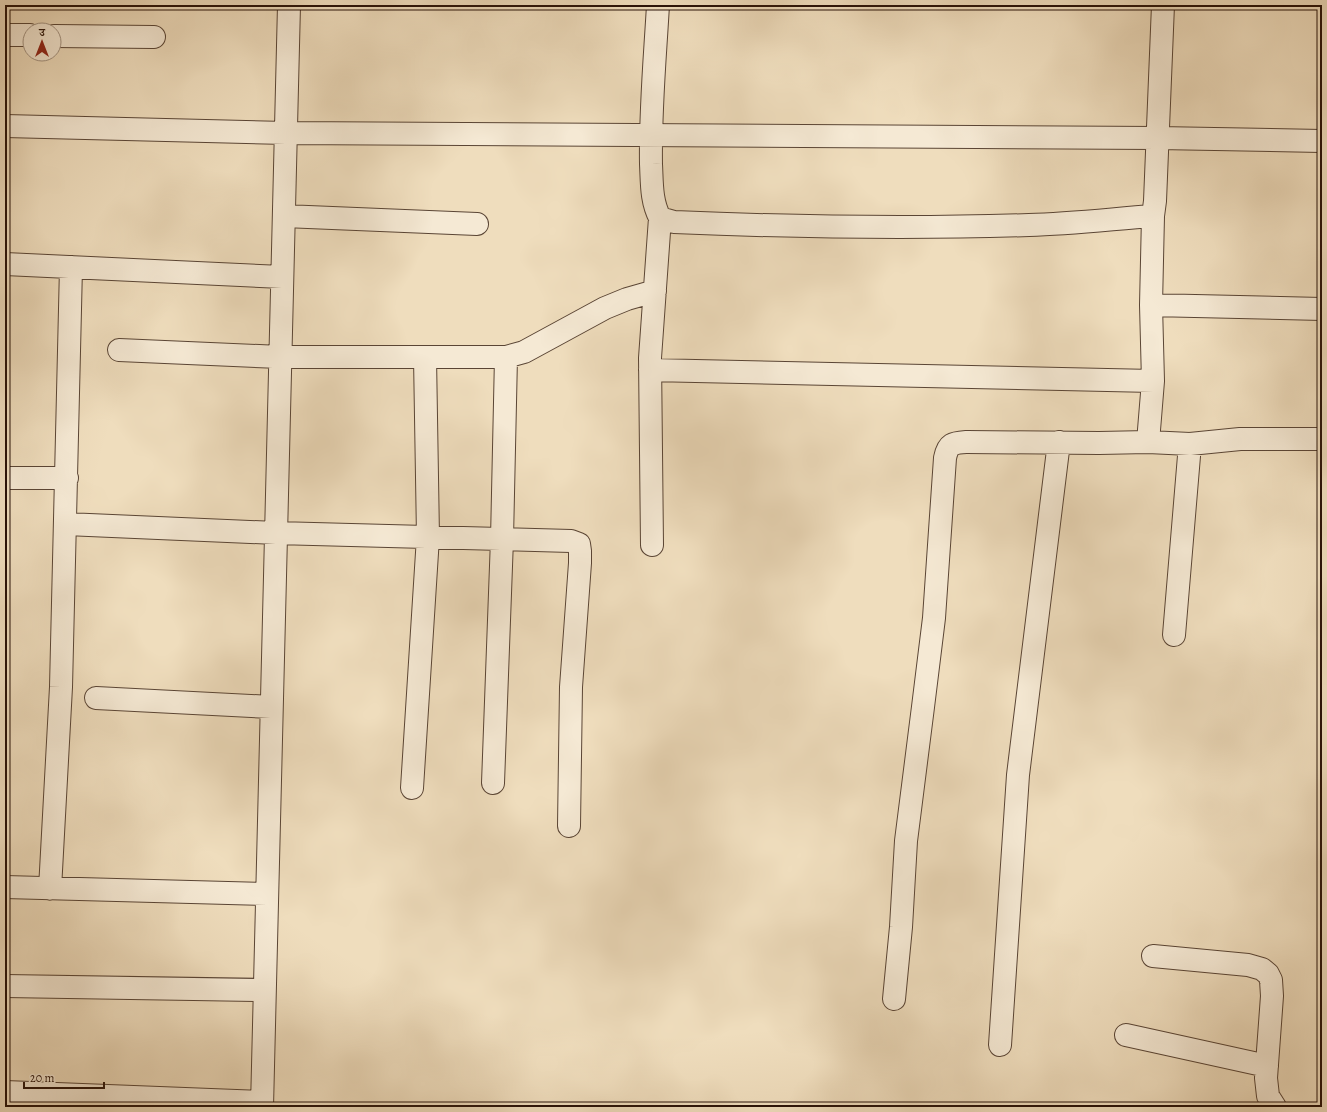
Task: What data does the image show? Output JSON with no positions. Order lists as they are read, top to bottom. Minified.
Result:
{"scale_bar":"20 m","north":"top"}
